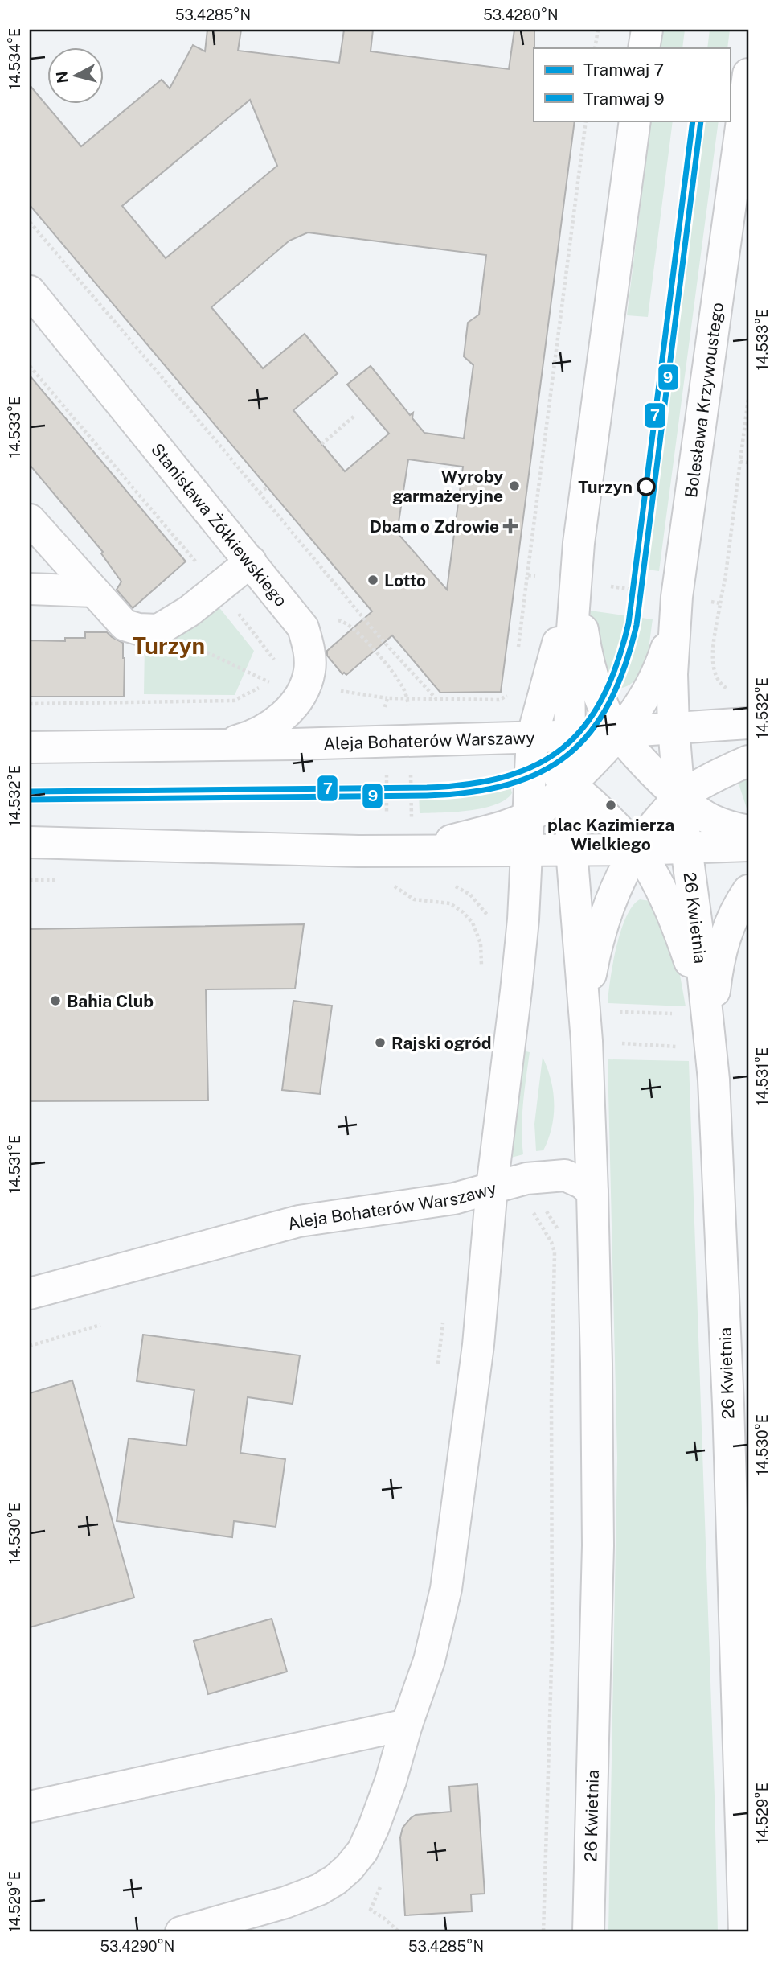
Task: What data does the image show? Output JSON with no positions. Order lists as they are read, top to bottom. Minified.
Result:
{"streets":{"street":["Bolesława Krzywoustego","Stanisława Żółkiewskiego","Aleja Bohaterów Warszawy","26 Kwietnia"]},"crossings":[["Stanisława Żółkiewskiego","Aleja Bohaterów Warszawy"]],"districts":["Turzyn"],"places":{"other":["Wyroby garmażeryjne","Turzyn","Lotto","plac Kazimierza Wielkiego","Bahia Club","Rajski ogród"],"health":["Dbam o Zdrowie"]},"lines":["tram line 7","tram line 9"],"legend":["Tramwaj 7","Tramwaj 9"],"north":"left","coordinates":["53.4285°N","53.4280°N","14.534°E","14.533°E","14.532°E","14.531°E","14.530°E","14.529°E","53.4290°N"]}
